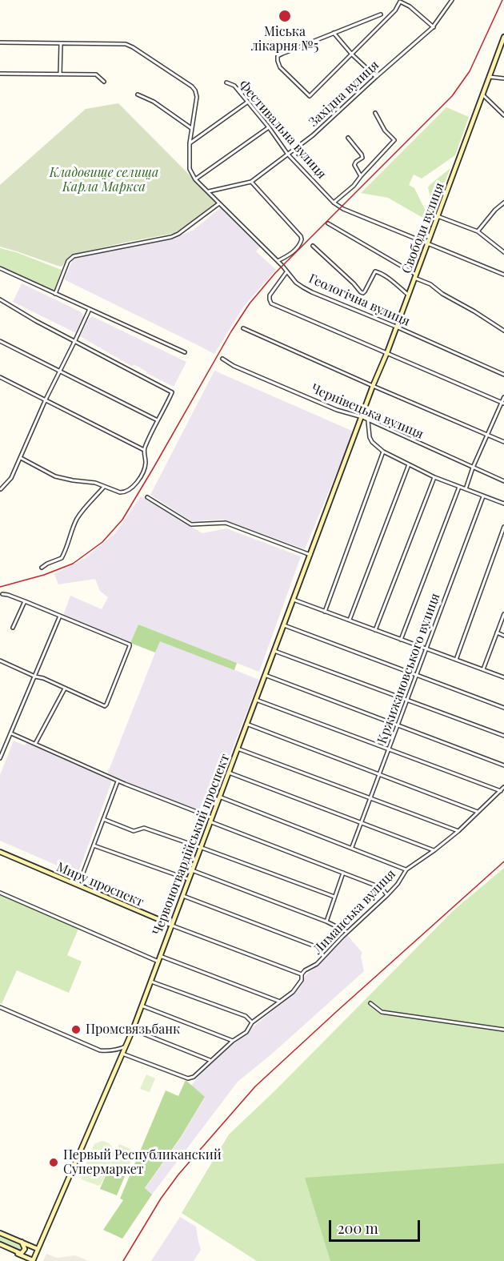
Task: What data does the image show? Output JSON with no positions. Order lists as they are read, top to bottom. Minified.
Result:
{"streets":{"main road":["Свободи вулиця","Червоногвардійський проспект","Миру проспект"],"street":["Західна вулиця","Фестивальна вулиця","Геологічна вулиця","Чернівецька вулиця","Кржижановського вулиця","Лиманська вулиця"]},"crossings":[["Західна вулиця","Фестивальна вулиця"],["Західна вулиця","Геологічна вулиця"],["Фестивальна вулиця","Свободи вулиця"],["Свободи вулиця","Геологічна вулиця"],["Свободи вулиця","Чернівецька вулиця"],["Свободи вулиця","Червоногвардійський проспект"],["Червоногвардійський проспект","Миру проспект"],["Червоногвардійський проспект","Лиманська вулиця"],["Миру проспект","Лиманська вулиця"]],"parks":["Кладовище селища Карла Маркса"],"places":["Міська лікарня №5","Промсвязьбанк","Первый Республиканский Супермаркет"],"scale_bar":"200 m"}
